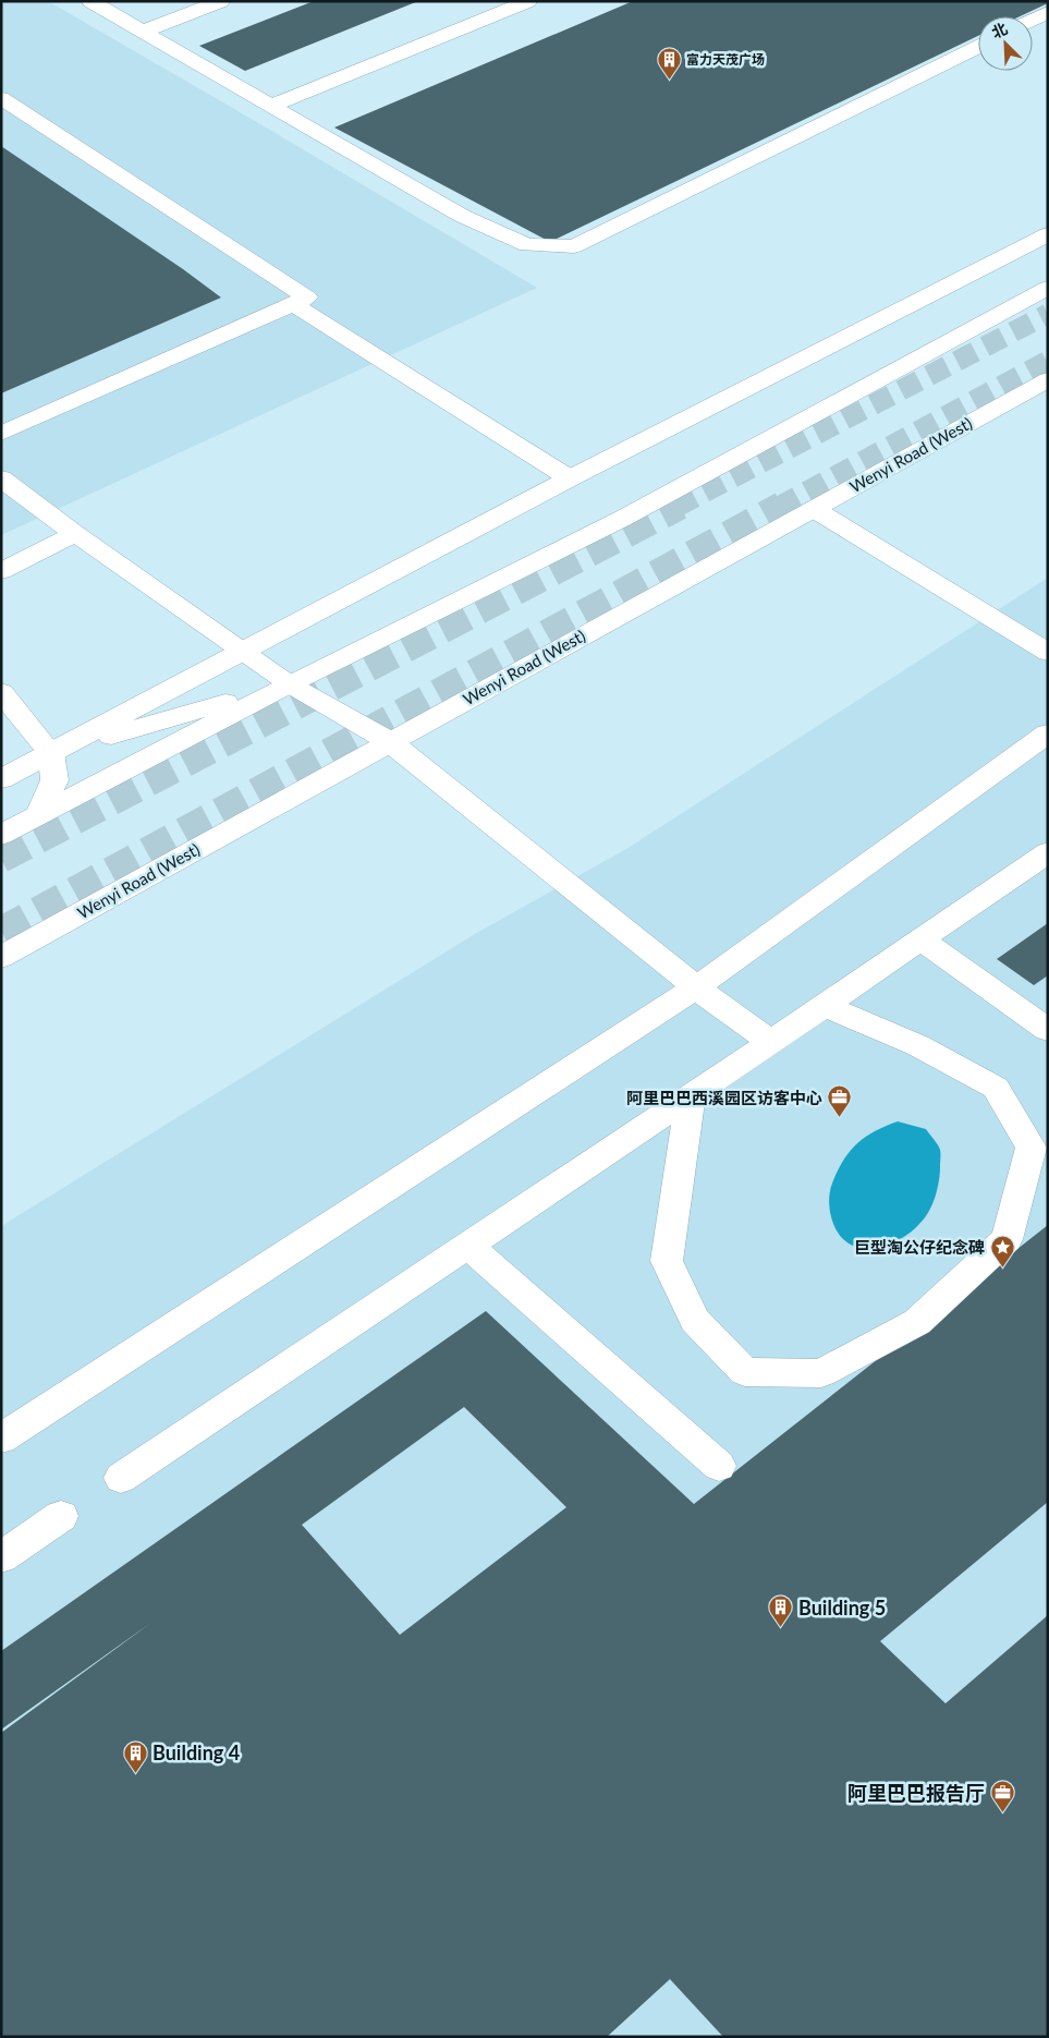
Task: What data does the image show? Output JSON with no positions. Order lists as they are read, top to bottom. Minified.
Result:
{"streets":{"main road":["Wenyi Road (West)"]},"places":{"building":["富力天茂广场","Building 5","Building 4"],"office":["阿里巴巴西溪园区访客中心","阿里巴巴报告厅"],"place":["巨型淘公仔纪念碑"]},"north":"top left"}
